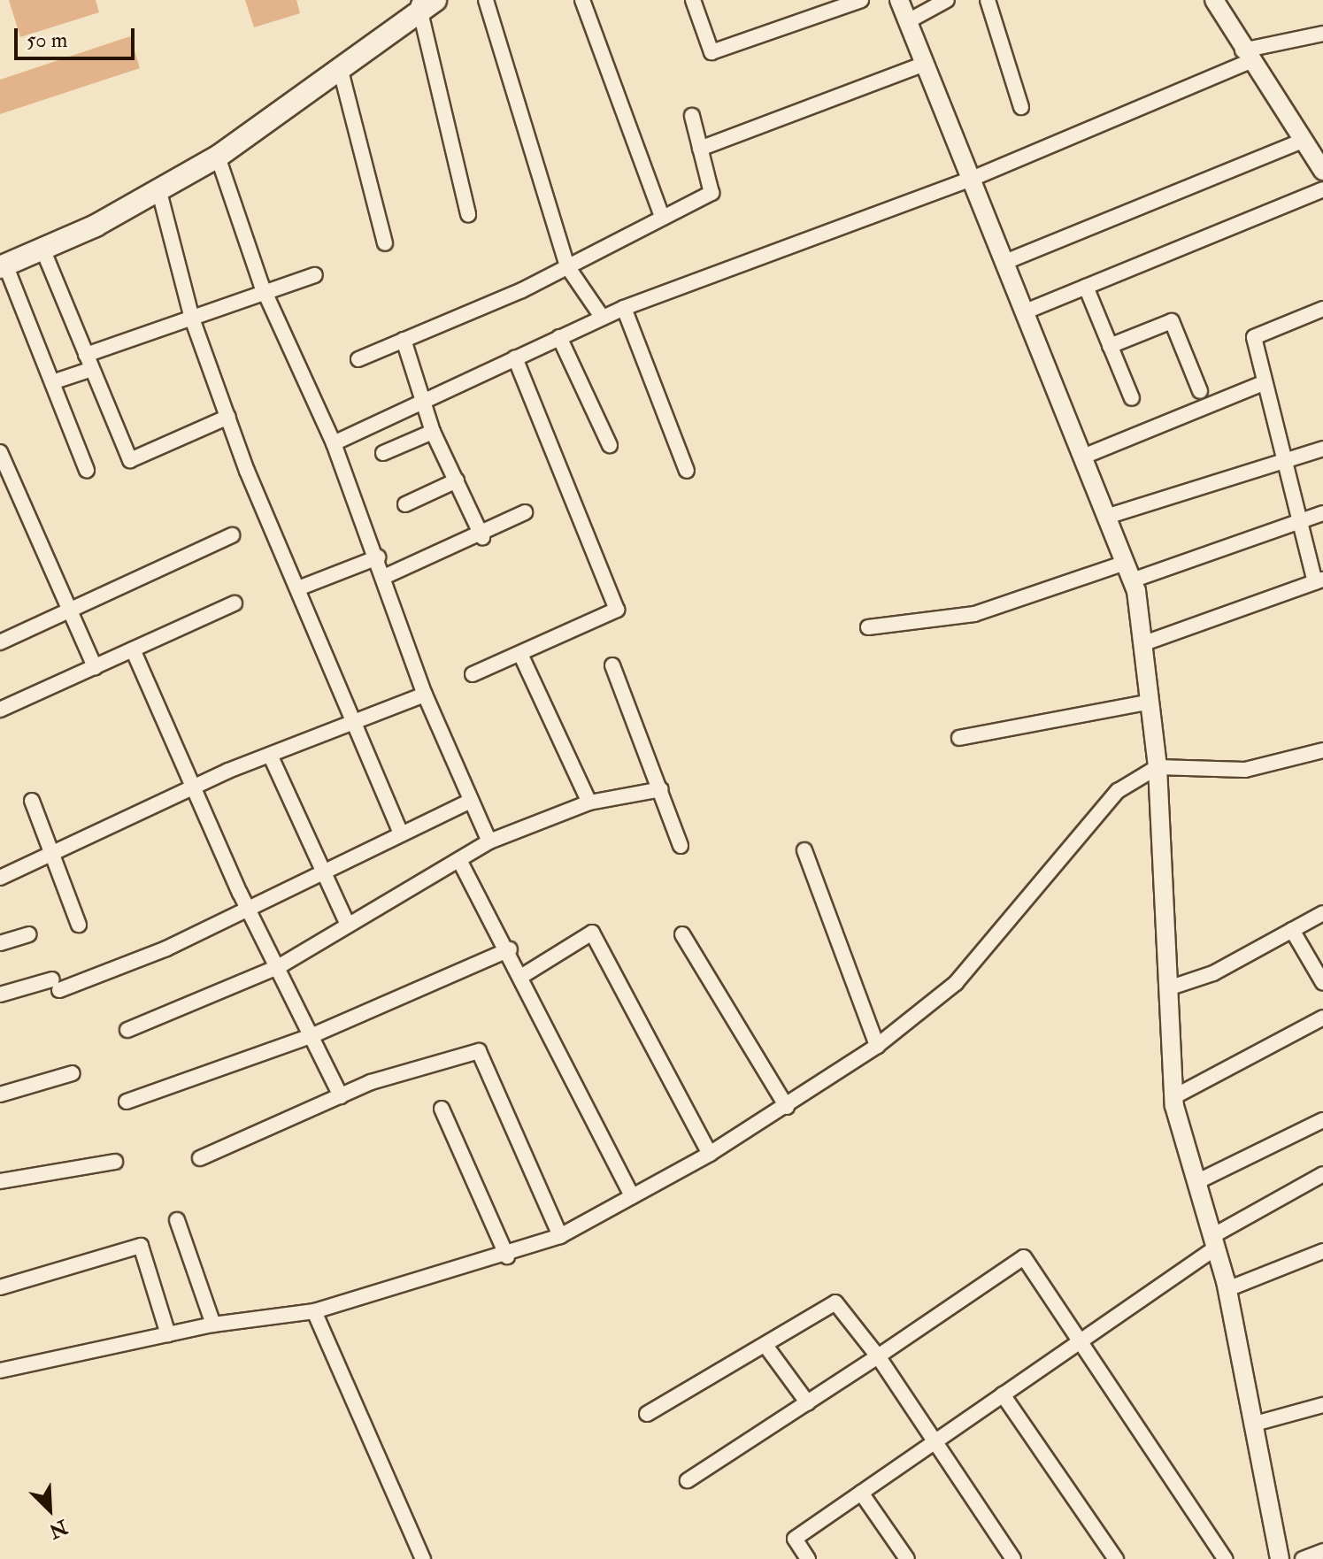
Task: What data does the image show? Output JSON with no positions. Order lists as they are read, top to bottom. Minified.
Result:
{"scale_bar":"50 m","north":"bottom right"}
